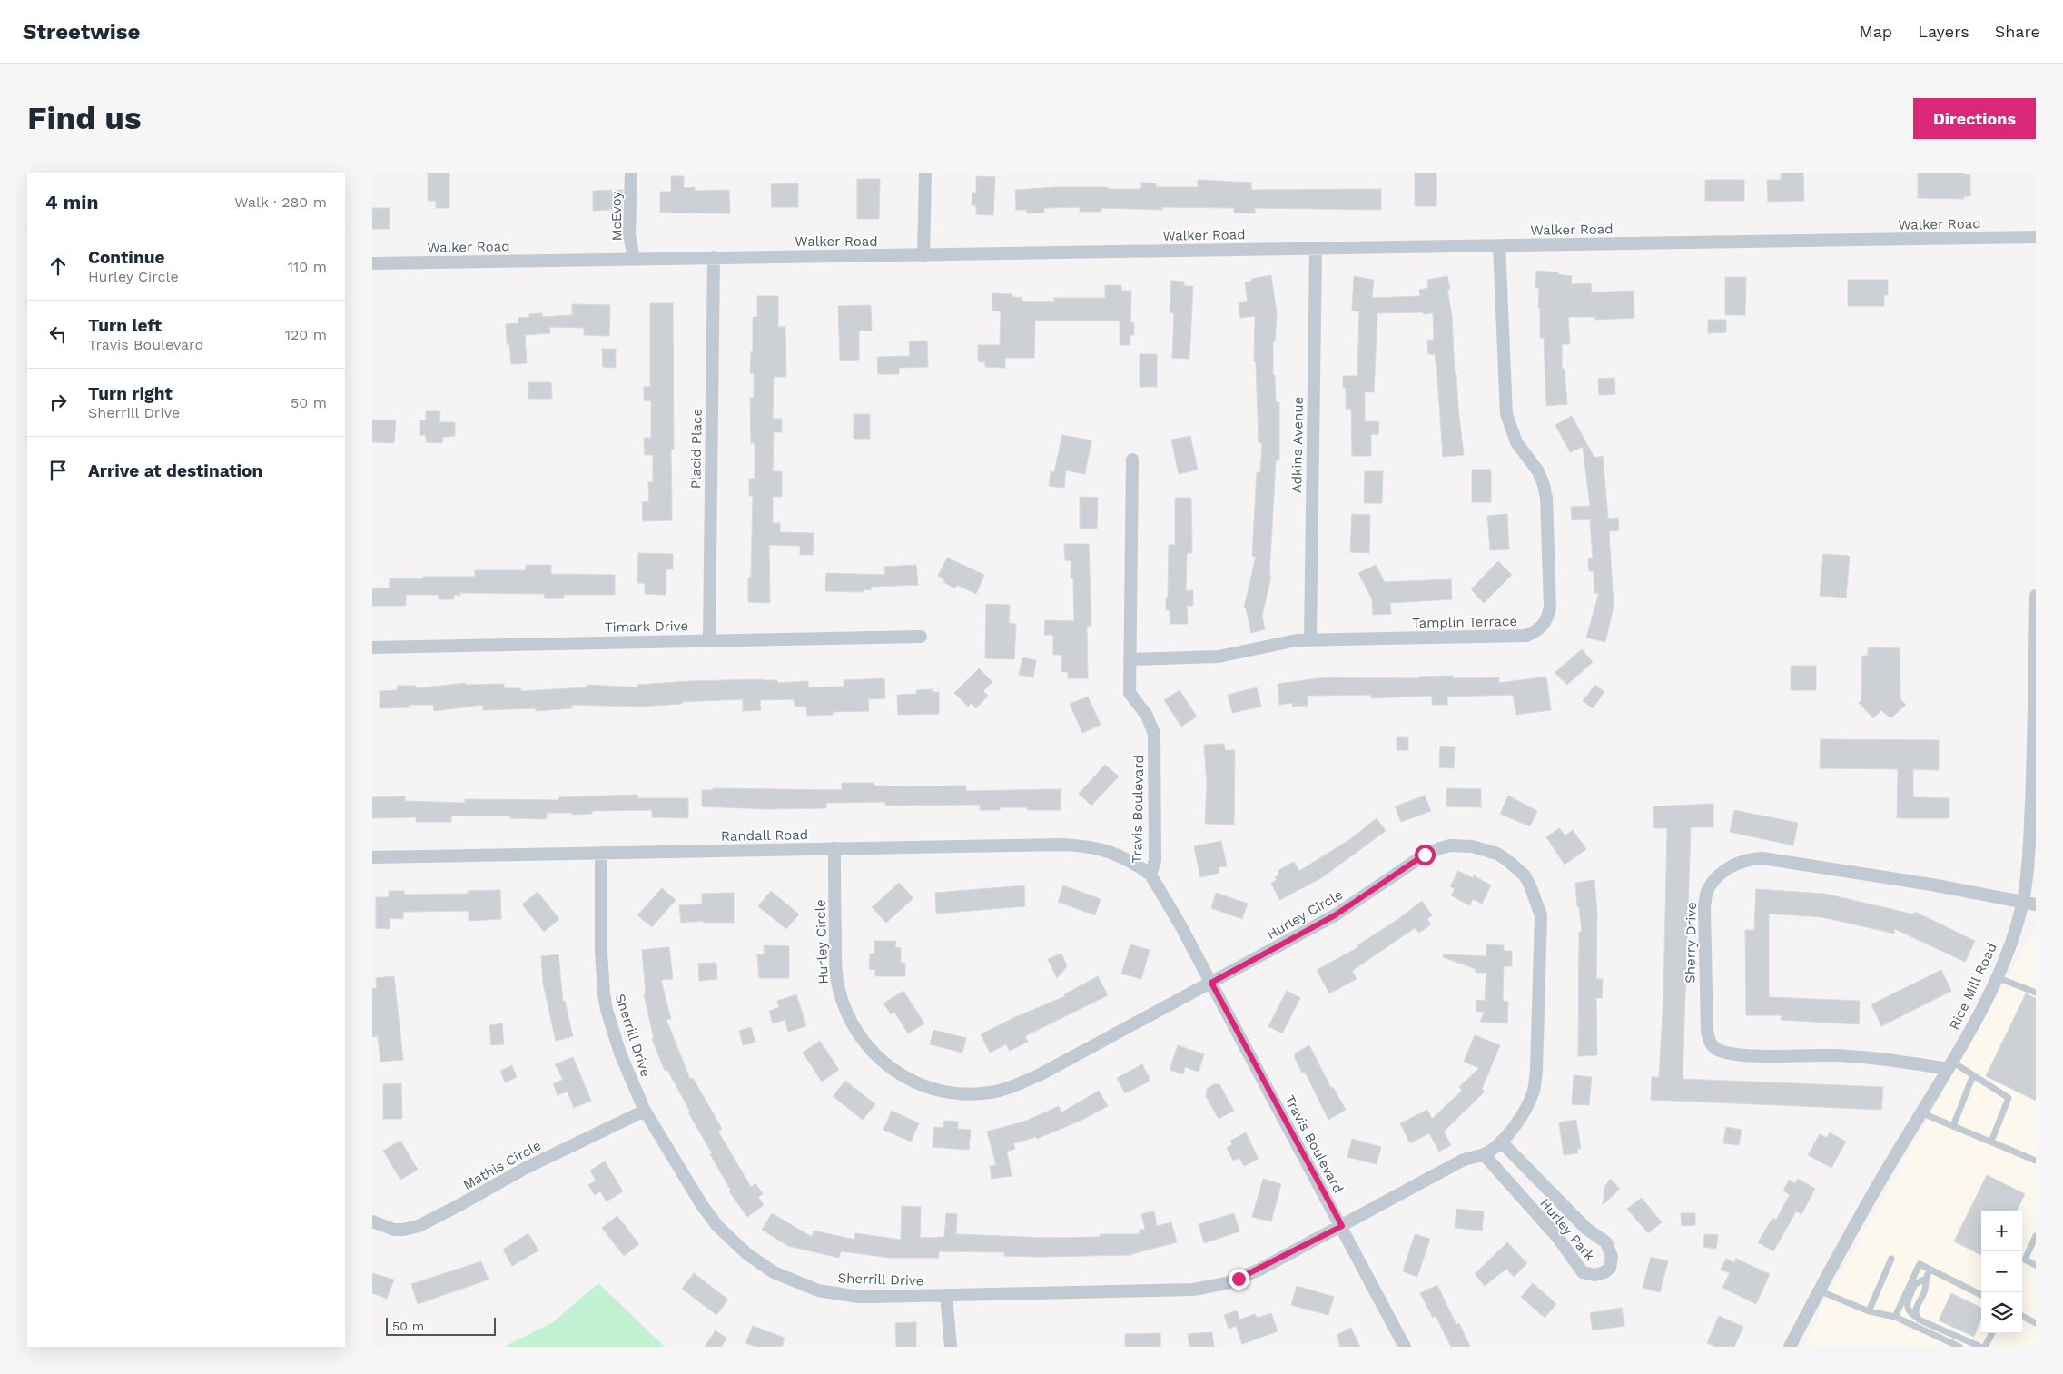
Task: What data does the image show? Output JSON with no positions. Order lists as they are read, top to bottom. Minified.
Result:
{"streets":{"street":["McEvoy","Walker Road","Adkins Avenue","Placid Place","Tamplin Terrace","Timark Drive","Travis Boulevard","Randall Road","Hurley Circle","Sherry Drive","Rice Mill Road","Sherrill Drive","Mathis Circle","Hurley Park"]},"crossings":[["McEvoy","Walker Road"],["Walker Road","Adkins Avenue"],["Walker Road","Placid Place"],["Walker Road","Tamplin Terrace"],["Adkins Avenue","Tamplin Terrace"],["Placid Place","Timark Drive"],["Tamplin Terrace","Travis Boulevard"],["Travis Boulevard","Randall Road"],["Travis Boulevard","Hurley Circle"],["Travis Boulevard","Sherrill Drive"],["Randall Road","Hurley Circle"],["Randall Road","Sherrill Drive"],["Hurley Circle","Sherrill Drive"],["Hurley Circle","Hurley Park"],["Sherry Drive","Rice Mill Road"],["Sherrill Drive","Mathis Circle"]],"scale_bar":"50 m","page":{"header":"Streetwise","nav":["Map","Layers","Share"],"buttons":"Directions","title":"Find us","heading":["4 min","Walk · 280 m"],"list":[["Continue","Hurley Circle","110 m"],["Turn left","Travis Boulevard","120 m"],["Turn right","Sherrill Drive","50 m"],"Arrive at destination"],"map_buttons":["+","−"],"scale":"50 m"}}
